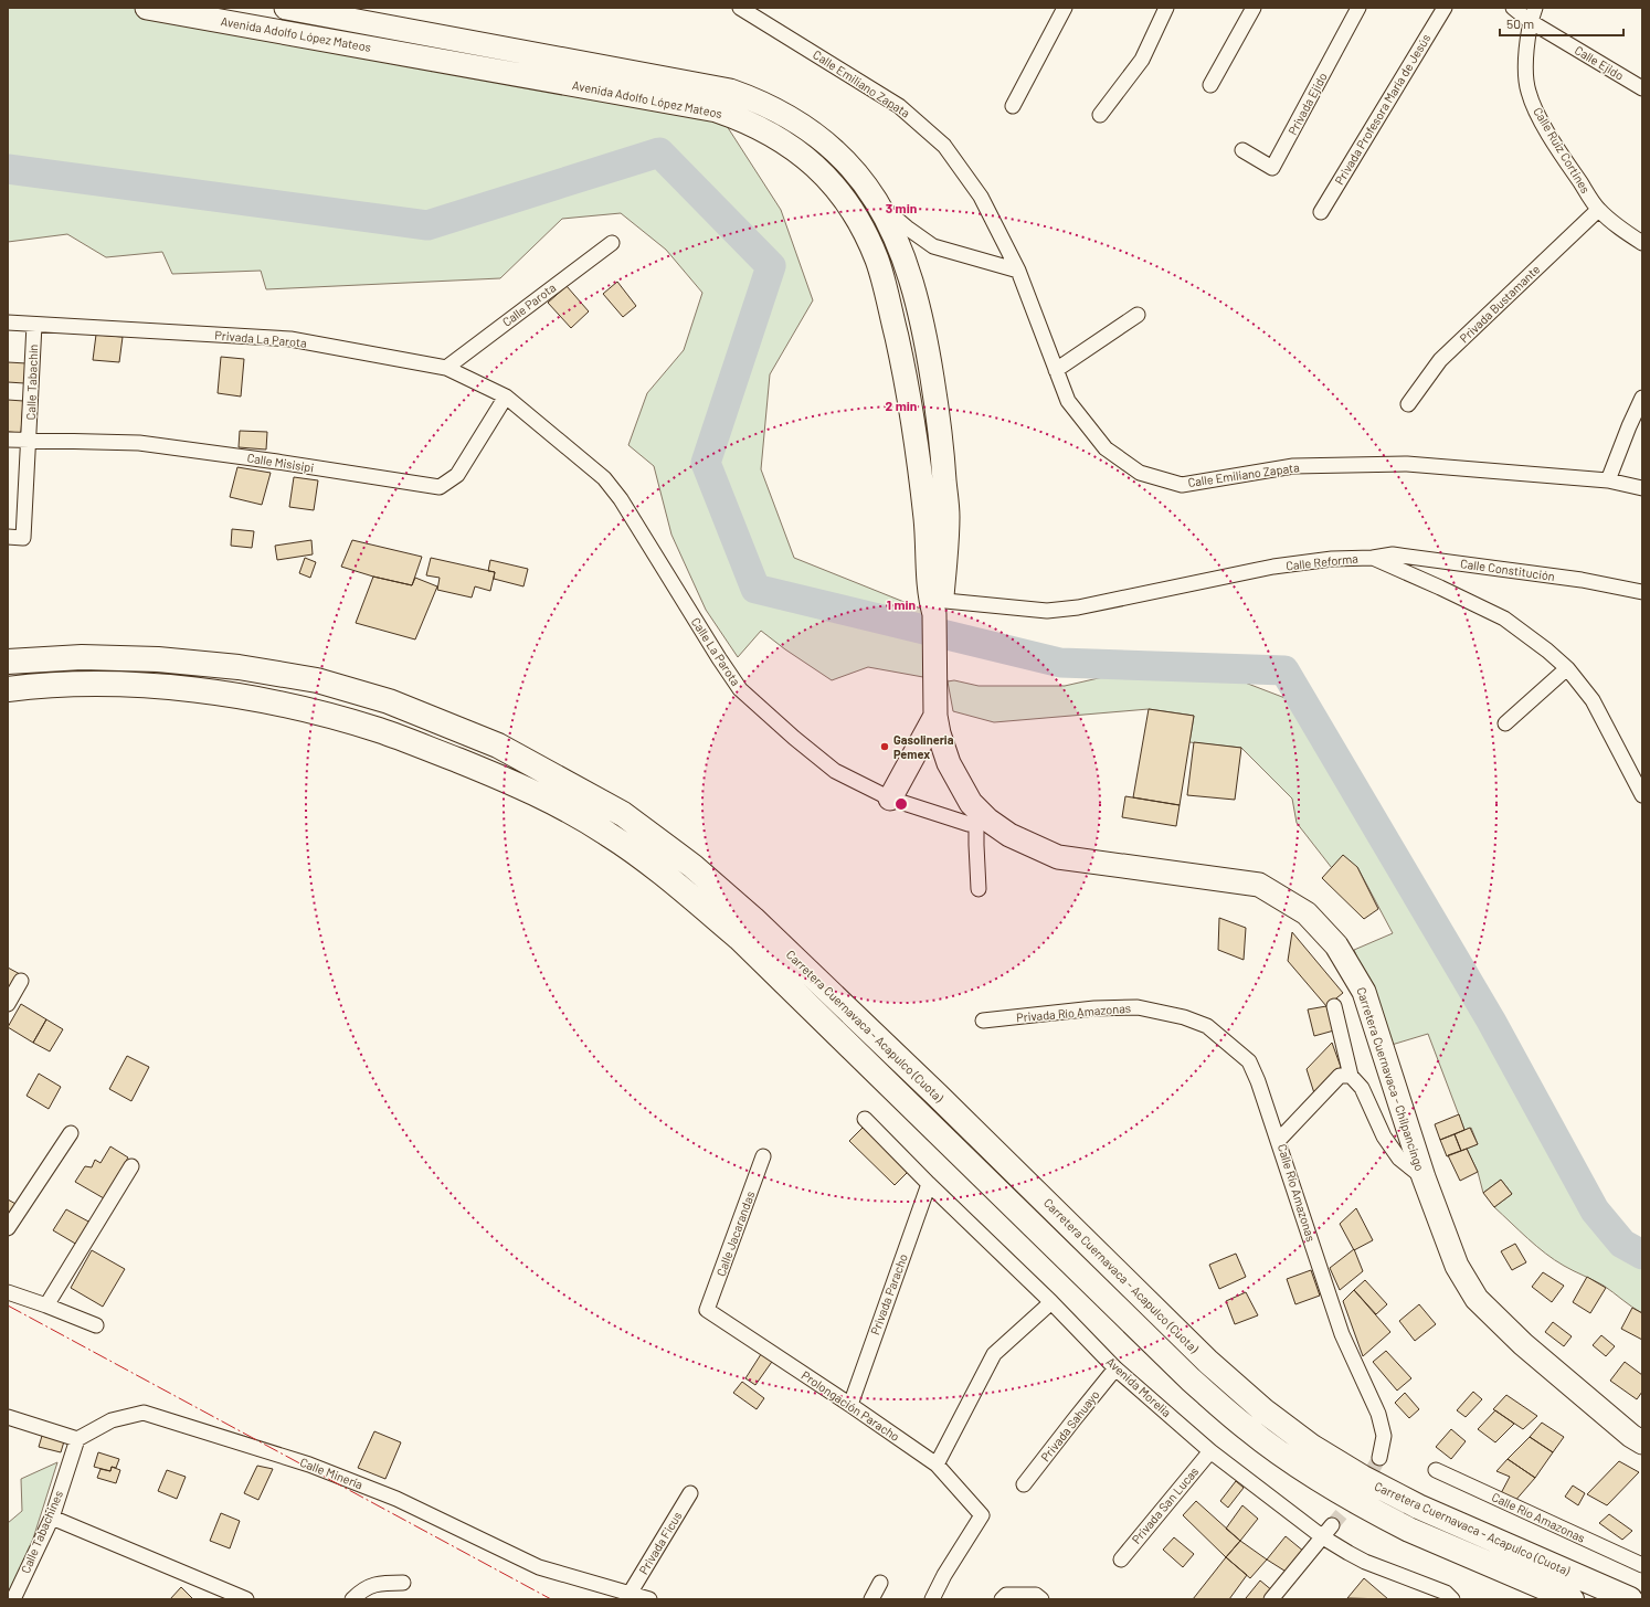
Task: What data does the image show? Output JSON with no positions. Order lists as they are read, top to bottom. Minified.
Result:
{"streets":{"highway":["Carretera Cuernavaca - Acapulco (Cuota)"],"main road":["Avenida Adolfo López Mateos","Carretera Cuernavaca - Chilpancingo"],"street":["Calle Ejido","Calle Emiliano Zapata","Privada Ejido","Privada Profesora María de Jesús","Calle Ruiz Cortines","Privada Bustamante","Calle Parota","Privada La Parota","Calle Tabachín","Calle Misisipi","Calle Reforma","Calle Constitución","Calle La Parota","Privada Río Amazonas","Calle Río Amazonas","Calle Jacarandas","Privada Paracho","Avenida Morelia","Prolongación Paracho","Privada Sahuayo","Calle Minería","Privada San Lucas","Calle Tabachines","Privada Ficus"]},"crossings":[["Avenida Adolfo López Mateos","Calle Reforma"],["Avenida Adolfo López Mateos","Carretera Cuernavaca - Chilpancingo"],["Calle Ejido","Calle Ruiz Cortines"],["Calle Ruiz Cortines","Privada Bustamante"],["Calle Parota","Privada La Parota"],["Privada La Parota","Calle Tabachín"],["Privada La Parota","Calle Misisipi"],["Privada La Parota","Calle La Parota"],["Calle Tabachín","Calle Misisipi"],["Calle Misisipi","Calle La Parota"],["Calle Reforma","Calle Constitución"],["Calle Reforma","Carretera Cuernavaca - Chilpancingo"],["Calle La Parota","Carretera Cuernavaca - Chilpancingo"],["Privada Río Amazonas","Calle Río Amazonas"],["Calle Jacarandas","Prolongación Paracho"],["Privada Paracho","Avenida Morelia"],["Privada Paracho","Prolongación Paracho"],["Avenida Morelia","Privada Sahuayo"],["Avenida Morelia","Privada San Lucas"],["Calle Minería","Calle Tabachines"],["Calle Minería","Privada Ficus"]],"places":["Gasolineria Pemex"],"scale_bar":"50 m","rings":["3 min","2 min","1 min"]}
